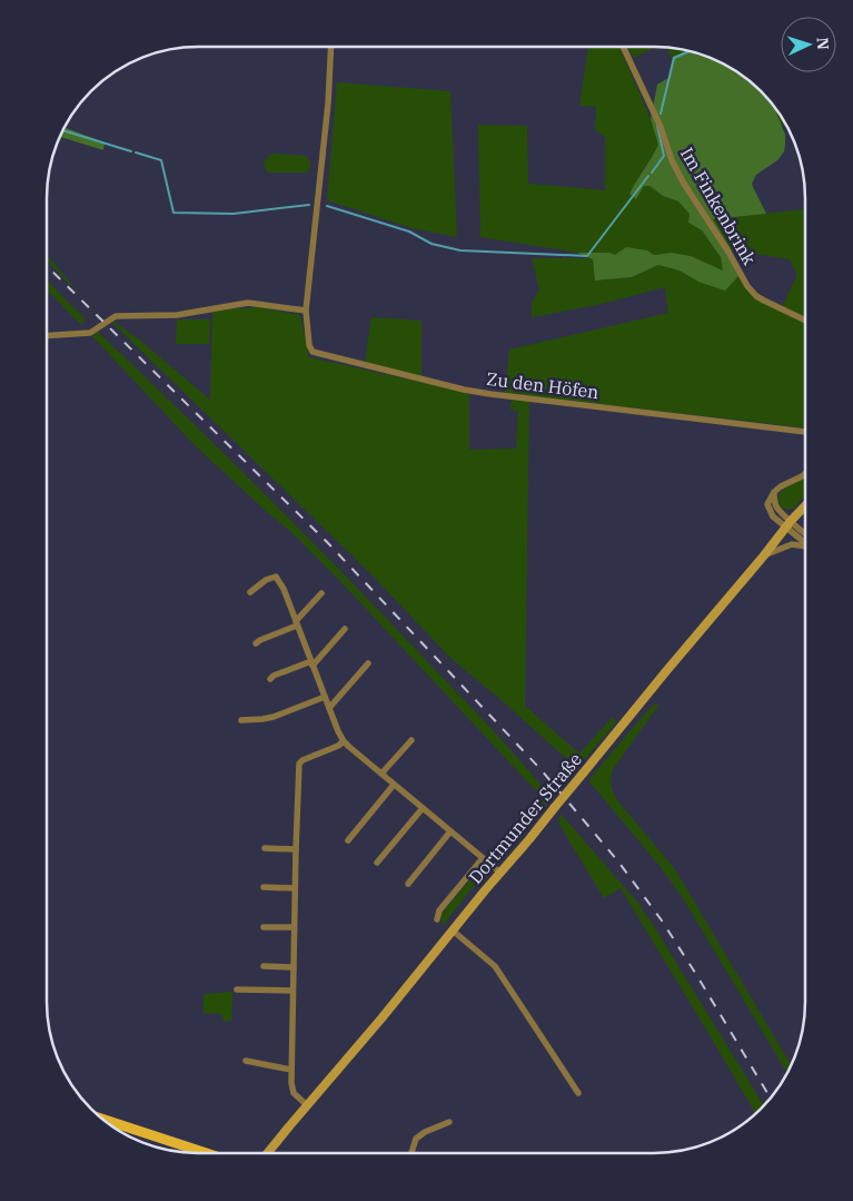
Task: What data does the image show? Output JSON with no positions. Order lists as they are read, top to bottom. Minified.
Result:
{"streets":{"main road":["Dortmunder Straße"],"street":["Im Finkenbrink","Zu den Höfen"]},"north":"right"}
